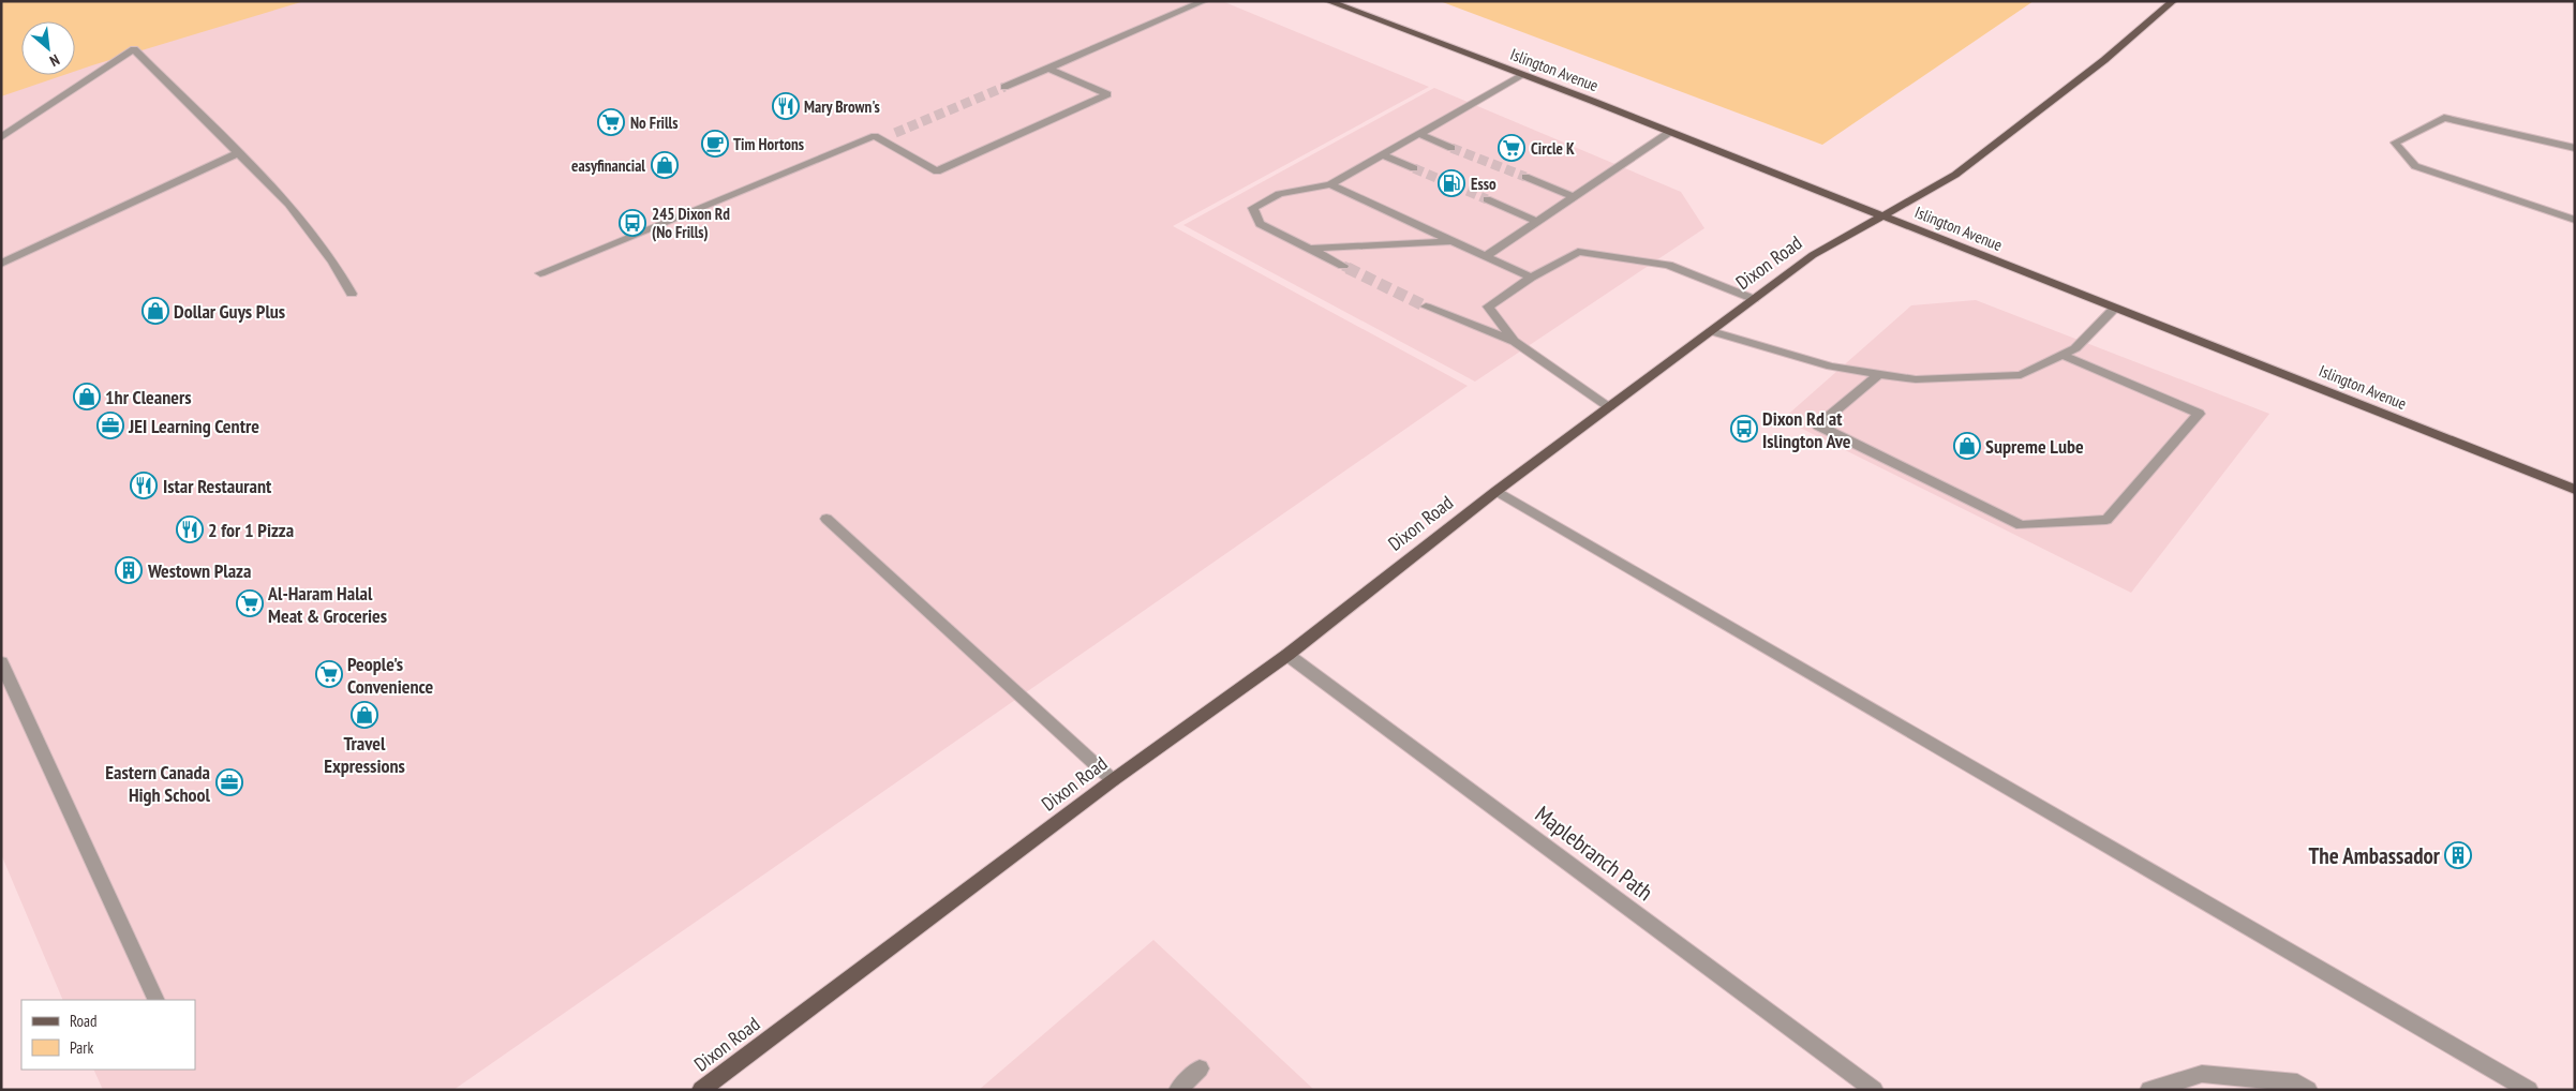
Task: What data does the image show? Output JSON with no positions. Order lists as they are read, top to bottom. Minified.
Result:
{"streets":{"main road":["Islington Avenue","Dixon Road"],"street":["Maplebranch Path"]},"crossings":[["Islington Avenue","Dixon Road"],["Dixon Road","Maplebranch Path"]],"places":{"restaurant":["Mary Brown's","Istar Restaurant","2 for 1 Pizza"],"supermarket":["No Frills","Circle K","Al-Haram Halal Meat & Groceries","People's Convenience"],"cafe":["Tim Hortons"],"shop":["easyfinancial","Dollar Guys Plus","1hr Cleaners","Supreme Lube","Travel Expressions"],"fuel station":["Esso"],"bus stop":["245 Dixon Rd (No Frills)","Dixon Rd at Islington Ave"],"office":["JEI Learning Centre","Eastern Canada High School"],"building":["Westown Plaza","The Ambassador"]},"legend":["Road","Park"],"north":"bottom right"}
